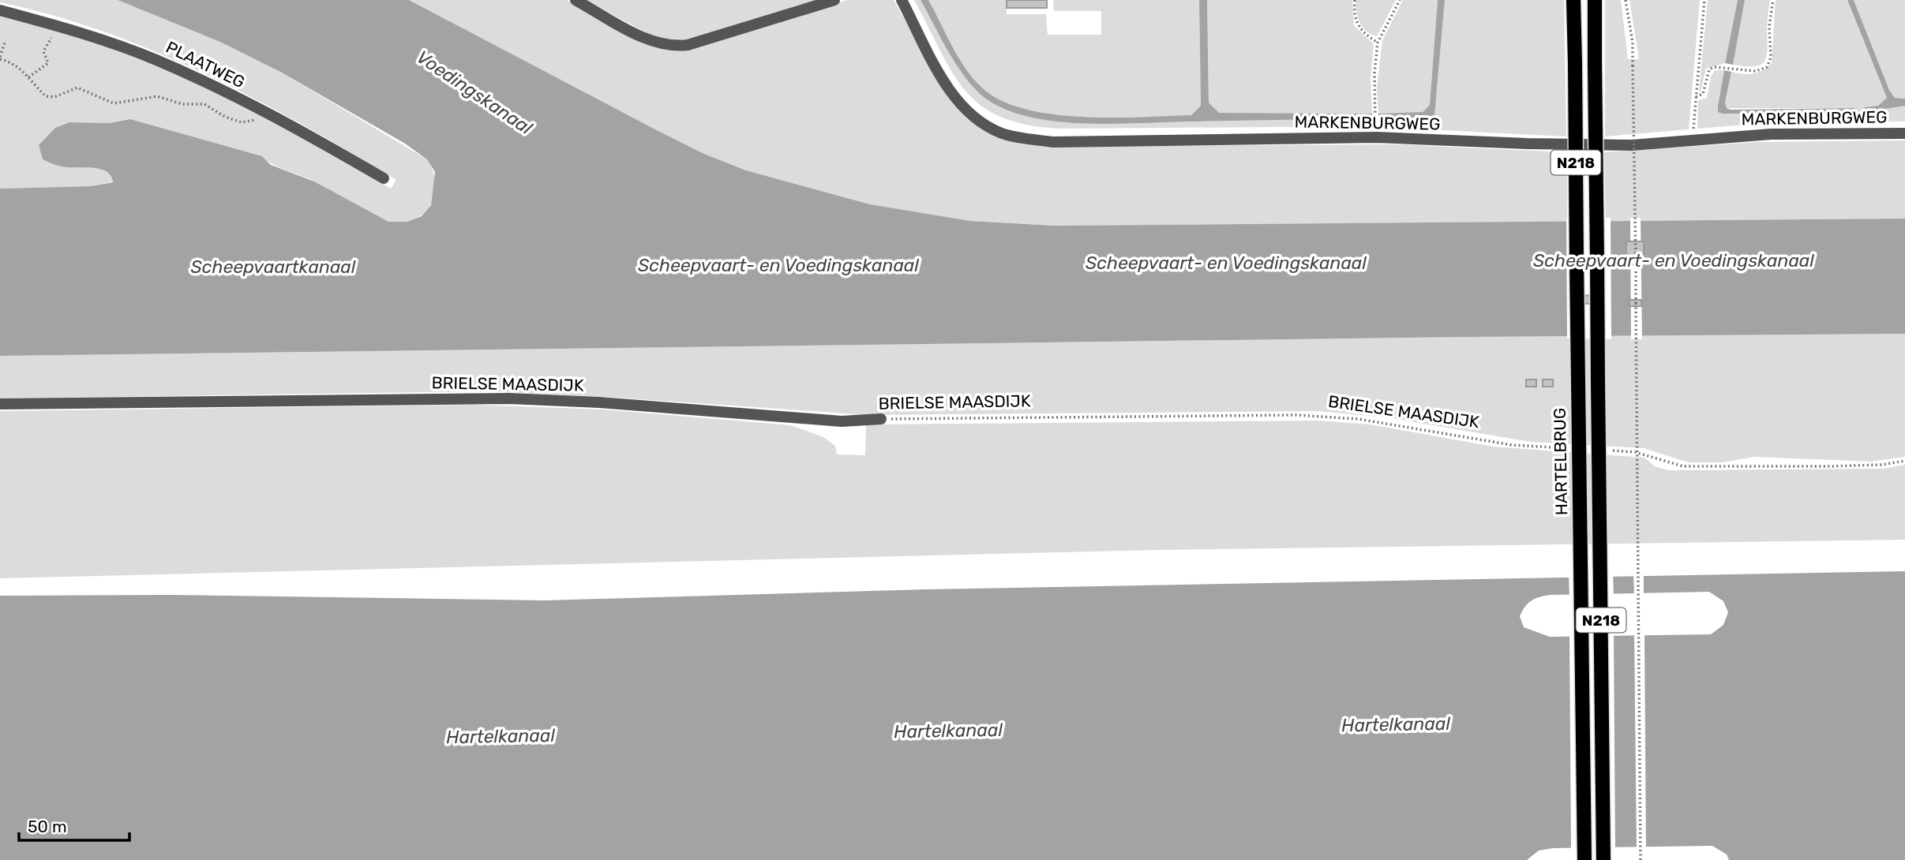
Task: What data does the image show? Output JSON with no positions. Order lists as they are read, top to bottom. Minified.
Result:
{"streets":{"main road":["N218","HARTELBRUG"],"street":["PLAATWEG","MARKENBURGWEG","BRIELSE MAASDIJK"]},"water":["Voedingskanaal","Scheepvaart- en Voedingskanaal","Scheepvaartkanaal","Hartelkanaal"],"scale_bar":"50 m"}
